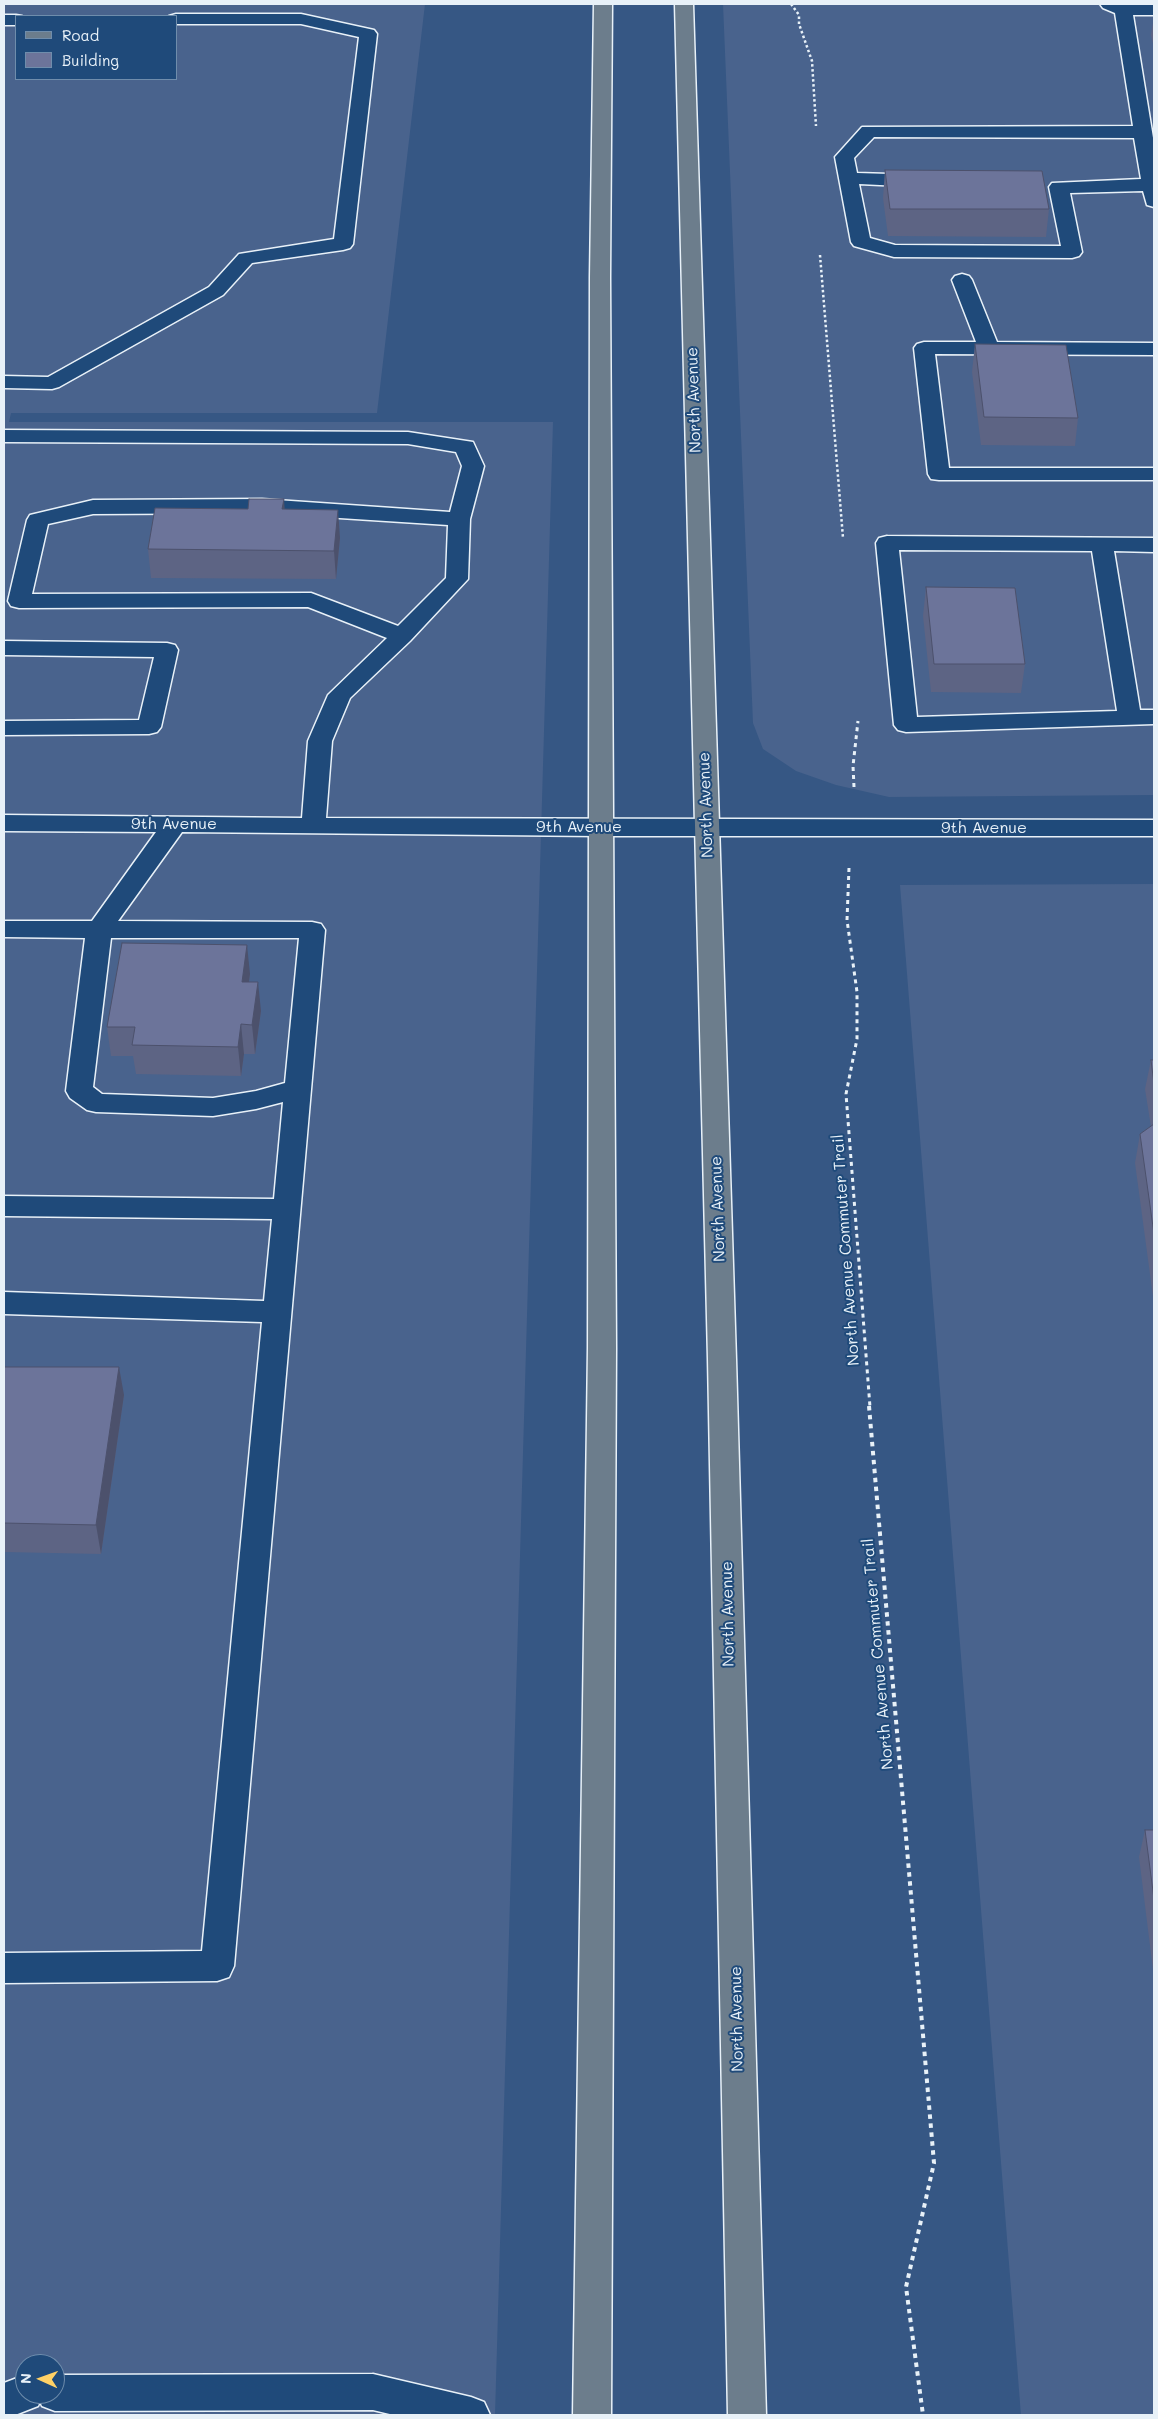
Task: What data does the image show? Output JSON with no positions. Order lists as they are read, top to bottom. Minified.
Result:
{"streets":{"main road":["North Avenue"],"street":["9th Avenue"],"path":["North Avenue Commuter Trail"]},"crossings":[["North Avenue","9th Avenue"]],"legend":["Road","Building"],"north":"left"}
